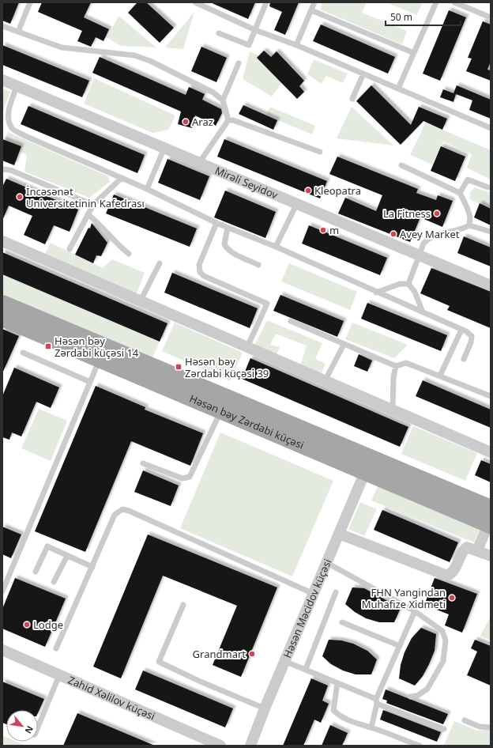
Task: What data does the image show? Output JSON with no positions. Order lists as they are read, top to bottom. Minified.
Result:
{"streets":{"main road":["Həsən bəy Zərdabi küçəsi"],"street":["Mirəli Seyidov","Həsən Məcidov küçəsi","Zahid Xəlilov küçəsi"]},"crossings":[["Həsən bəy Zərdabi küçəsi","Həsən Məcidov küçəsi"]],"places":{"other":["Araz","Kleopatra","İncəsənət Universitetinin Kafedrası","La Fitness","m","Avey Market","FHN Yangindan Muhafize Xidmeti","Lodge","Grandmart"],"transit":["Həsən bəy Zərdabi küçəsi 14","Həsən bəy Zərdabi küçəsi 39"]},"scale_bar":"50 m","north":"bottom right"}
